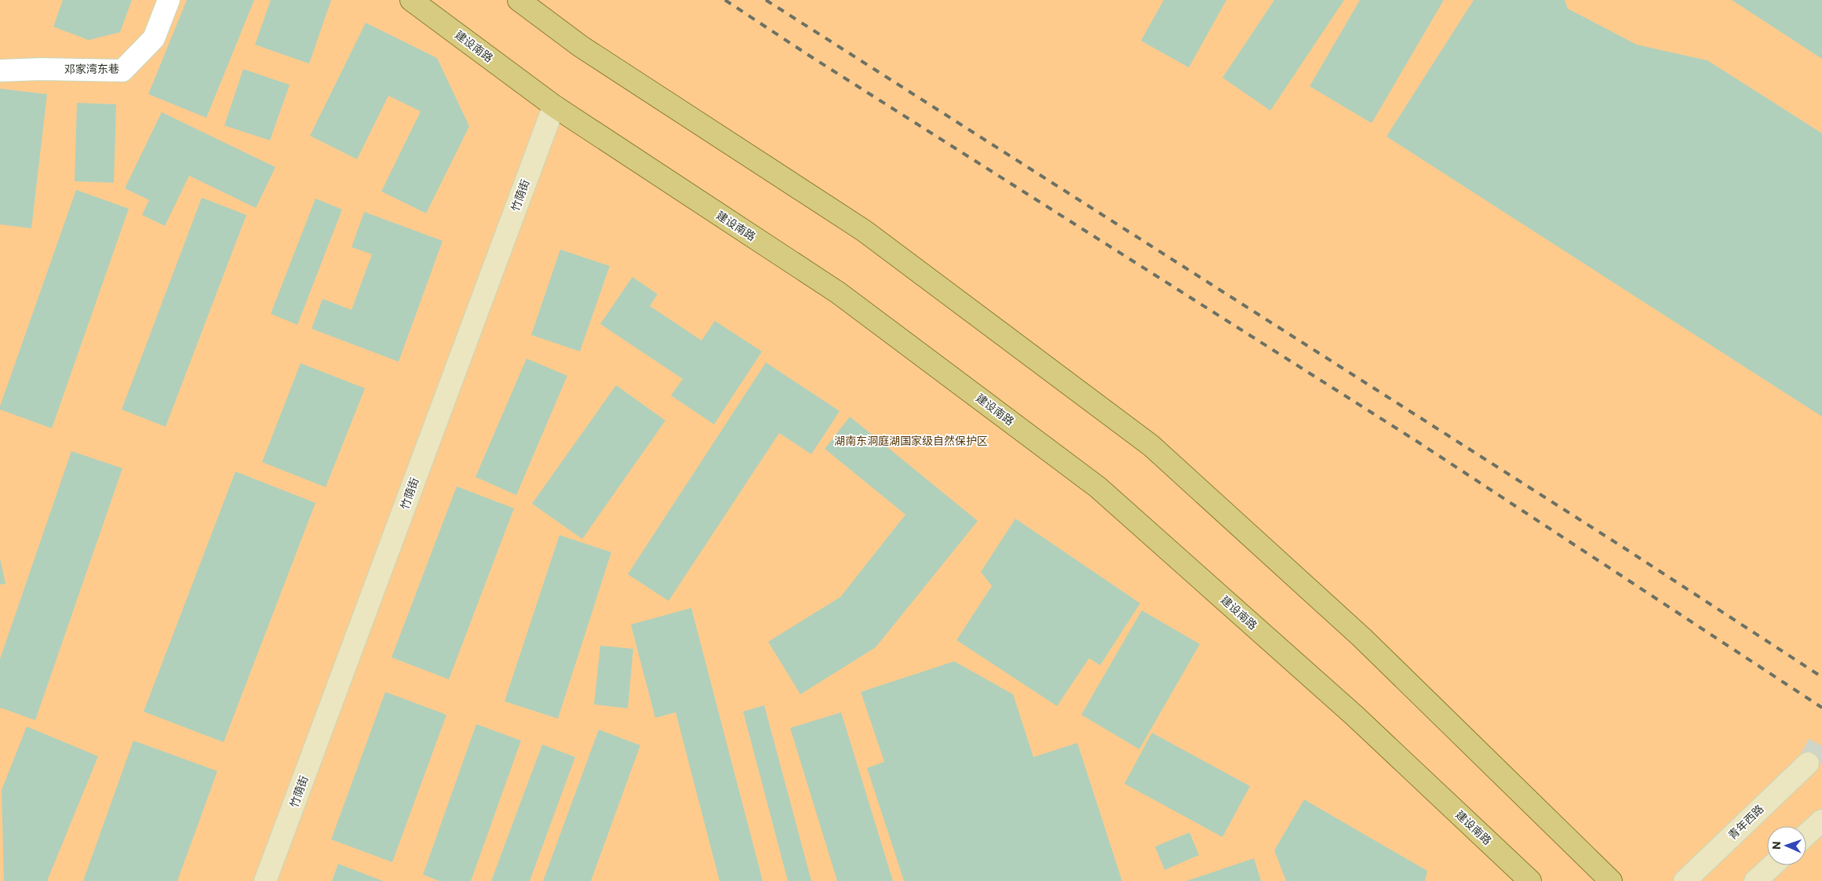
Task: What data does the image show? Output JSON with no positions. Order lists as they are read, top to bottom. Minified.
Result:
{"streets":{"main road":["建设南路","竹荫街","青年西路"],"street":["邓家湾东巷"]},"crossings":[["建设南路","竹荫街"]],"parks":["湖南东洞庭湖国家级自然保护区"],"north":"left"}
